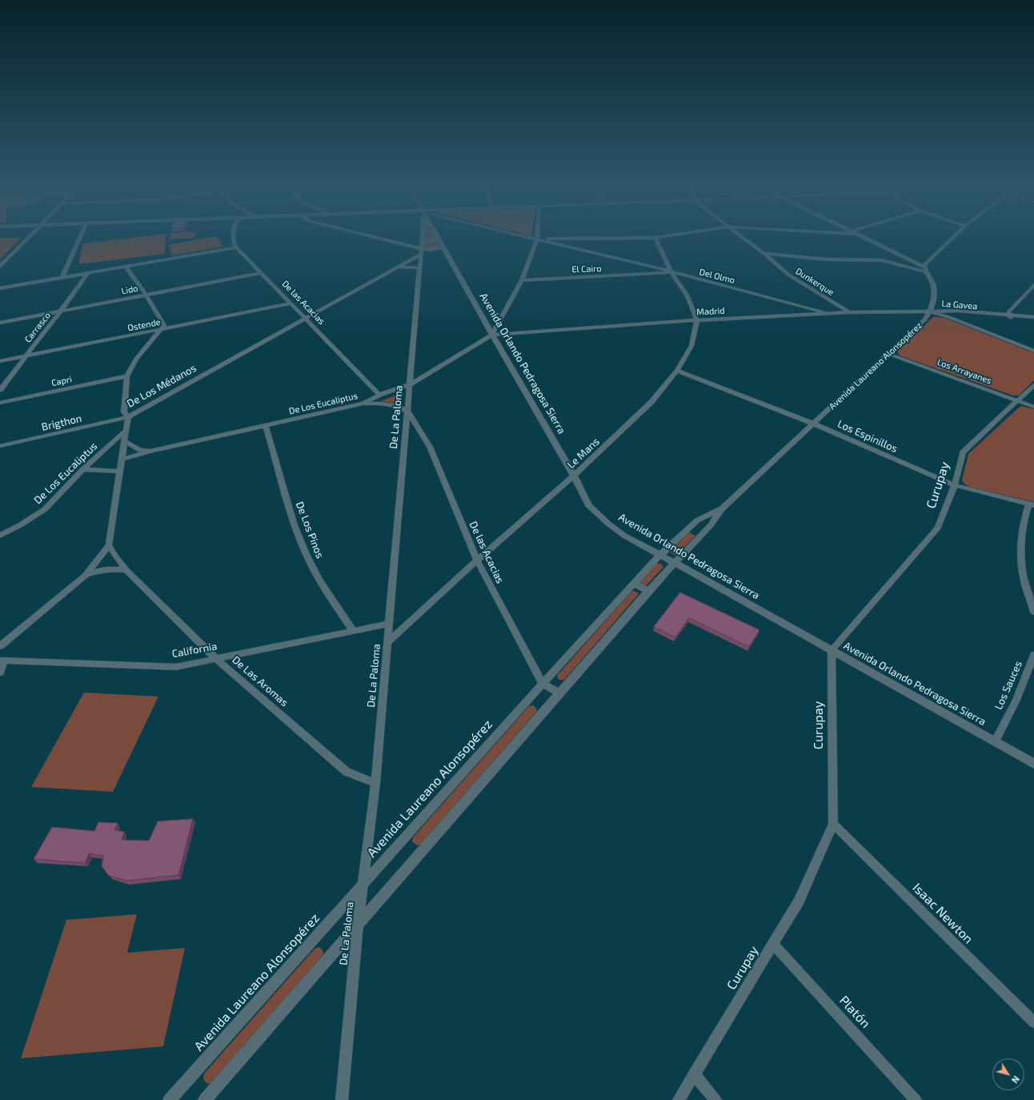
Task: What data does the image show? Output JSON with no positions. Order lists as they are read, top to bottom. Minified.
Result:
{"streets":{"street":["El Cairo","Del Olmo","Dunkerque","Lido","De las Acacias","La Gavea","Madrid","Ostende","Carrasco","Avenida Orlando Pedragosa Sierra","Avenida Laureano Alonsopérez","Los Arrayanes","Capri","De Los Médanos","De Los Eucaliptus","De La Paloma","Brigthon","Los Espinillos","Le Mans","Curupay","De Los Pinos","California","De Las Aromas","Los Sauces","Isaac Newton","Platón"]},"crossings":[["El Cairo","Del Olmo"],["Del Olmo","Madrid"],["Dunkerque","Madrid"],["Lido","De las Acacias"],["Lido","Carrasco"],["De las Acacias","Ostende"],["De las Acacias","Avenida Laureano Alonsopérez"],["De las Acacias","De Los Médanos"],["De las Acacias","De Los Eucaliptus"],["De las Acacias","De La Paloma"],["De las Acacias","Le Mans"],["La Gavea","Madrid"],["La Gavea","Avenida Laureano Alonsopérez"],["Madrid","Avenida Orlando Pedragosa Sierra"],["Madrid","Avenida Laureano Alonsopérez"],["Madrid","De Los Eucaliptus"],["Madrid","Le Mans"],["Ostende","Carrasco"],["Avenida Orlando Pedragosa Sierra","Avenida Laureano Alonsopérez"],["Avenida Orlando Pedragosa Sierra","De Los Eucaliptus"],["Avenida Orlando Pedragosa Sierra","Le Mans"],["Avenida Orlando Pedragosa Sierra","Curupay"],["Avenida Orlando Pedragosa Sierra","Los Sauces"],["Avenida Laureano Alonsopérez","Los Arrayanes"],["Avenida Laureano Alonsopérez","De La Paloma"],["Avenida Laureano Alonsopérez","Los Espinillos"],["Los Arrayanes","Curupay"],["De Los Médanos","De Los Eucaliptus"],["De Los Médanos","De La Paloma"],["De Los Médanos","Brigthon"],["De Los Médanos","De Las Aromas"],["De Los Eucaliptus","De La Paloma"],["De Los Eucaliptus","De Los Pinos"],["De La Paloma","Le Mans"],["De La Paloma","California"],["De La Paloma","De Las Aromas"],["Los Espinillos","Le Mans"],["Los Espinillos","Curupay"],["Curupay","Isaac Newton"],["Curupay","Platón"],["De Los Pinos","California"],["California","De Las Aromas"]],"north":"bottom right"}
